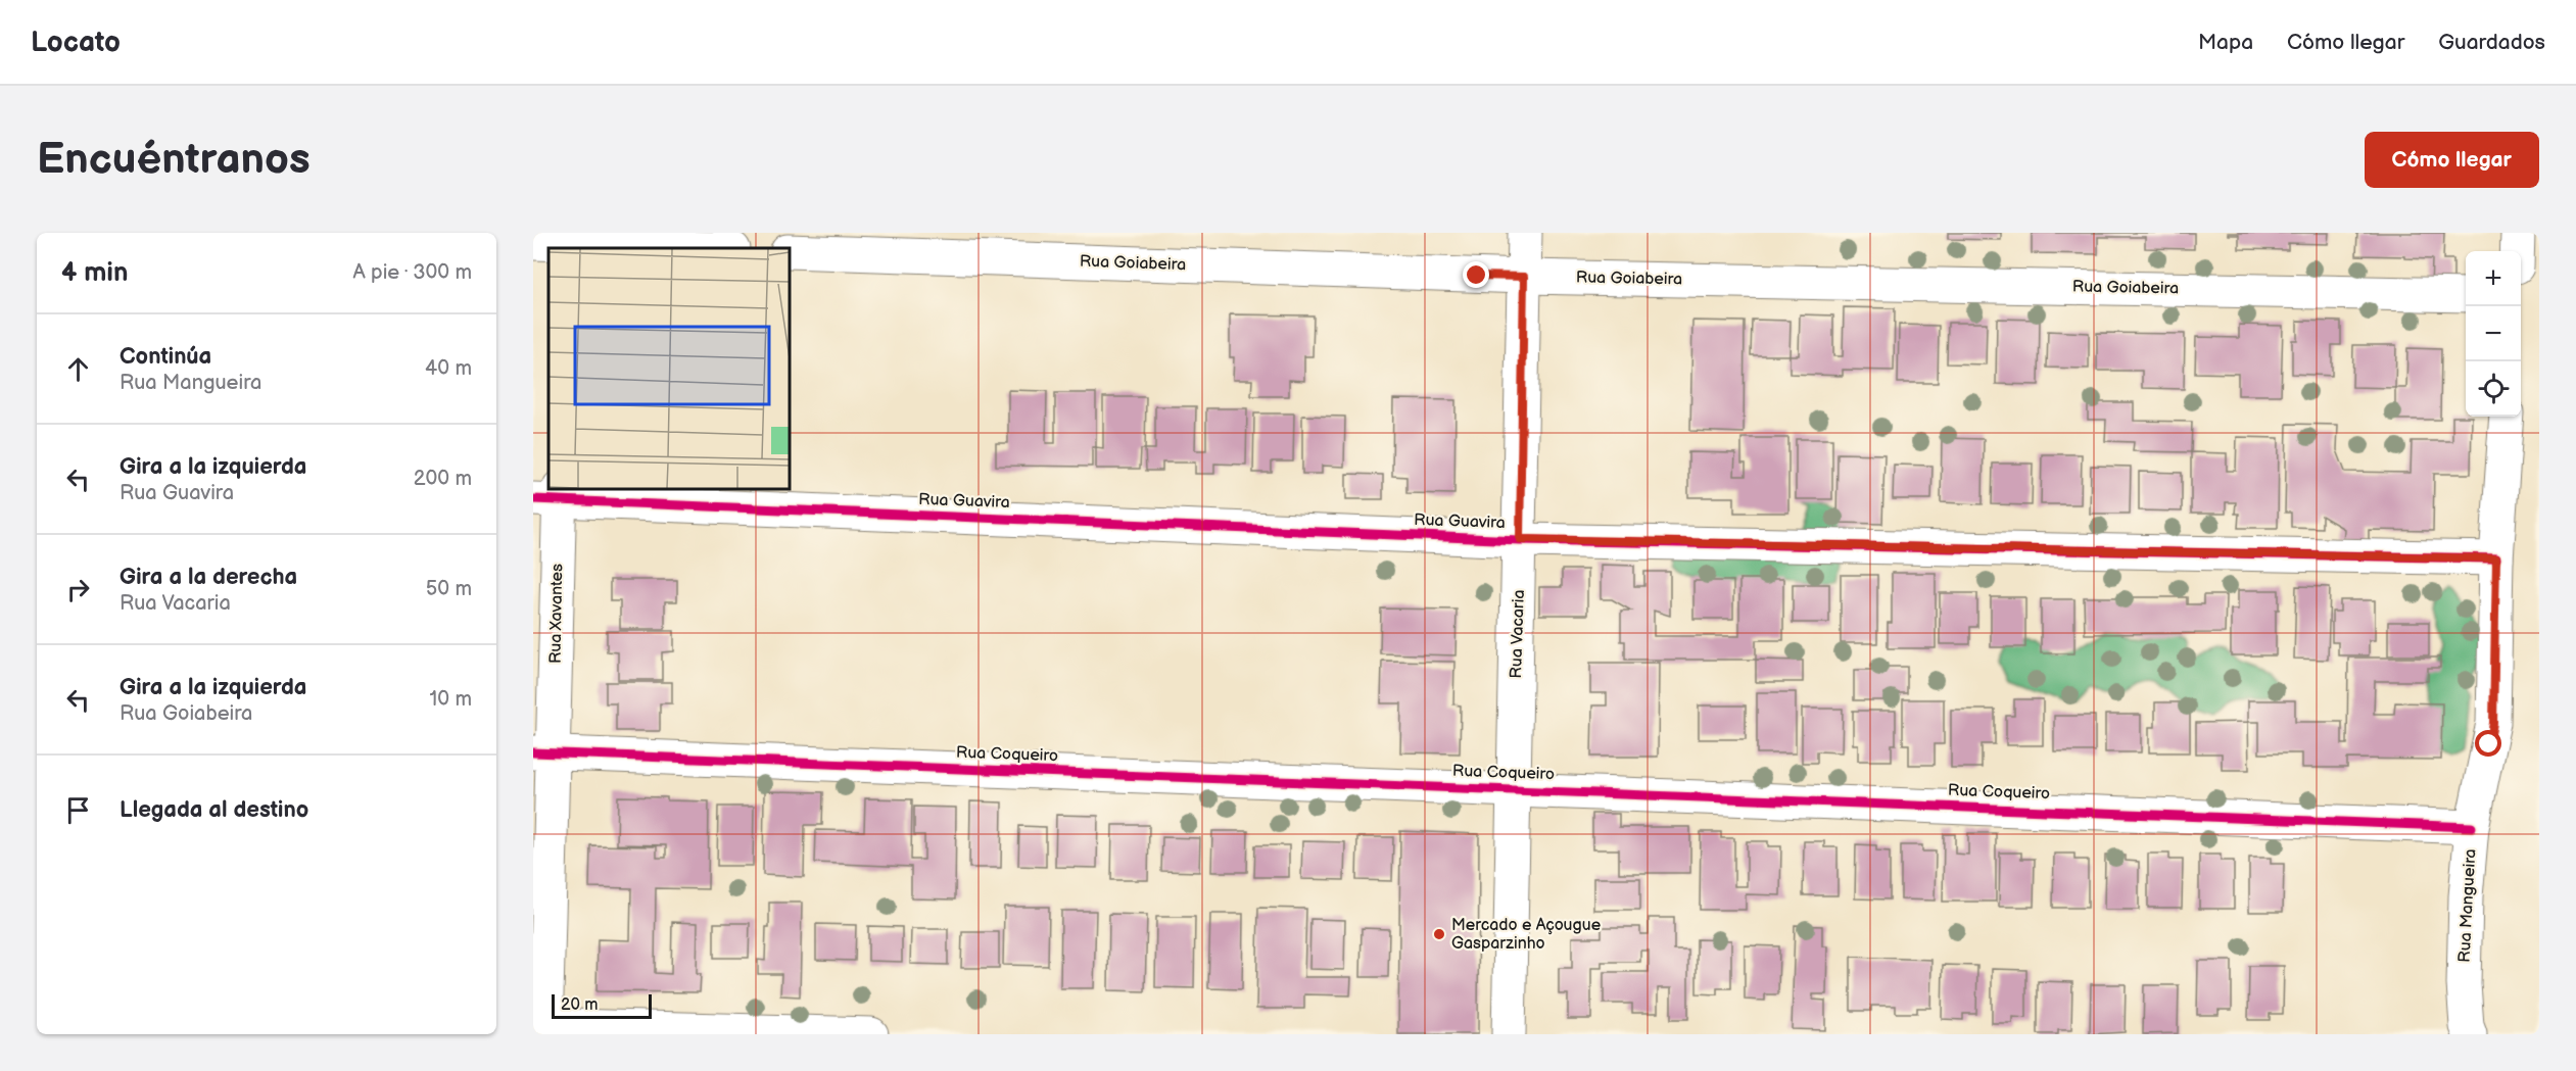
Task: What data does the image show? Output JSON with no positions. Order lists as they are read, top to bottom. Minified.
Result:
{"streets":{"street":["Rua Goiabeira","Rua Guavira","Rua Xavantes","Rua Vacaria","Rua Coqueiro","Rua Mangueira"]},"crossings":[["Rua Goiabeira","Rua Vacaria"],["Rua Guavira","Rua Xavantes"],["Rua Guavira","Rua Vacaria"],["Rua Guavira","Rua Mangueira"],["Rua Xavantes","Rua Coqueiro"],["Rua Vacaria","Rua Coqueiro"],["Rua Coqueiro","Rua Mangueira"]],"places":["Mercado e Açougue Gasparzinho"],"scale_bar":"20 m","page":{"header":"Locato","nav":["Mapa","Cómo llegar","Guardados"],"buttons":"Cómo llegar","title":"Encuéntranos","heading":["4 min","A pie · 300 m"],"map_buttons":["+","−"],"list":[["Continúa","Rua Mangueira","40 m"],["Gira a la izquierda","Rua Guavira","200 m"],["Gira a la derecha","Rua Vacaria","50 m"],["Gira a la izquierda","Rua Goiabeira","10 m"],"Llegada al destino"],"scale":"20 m"}}
